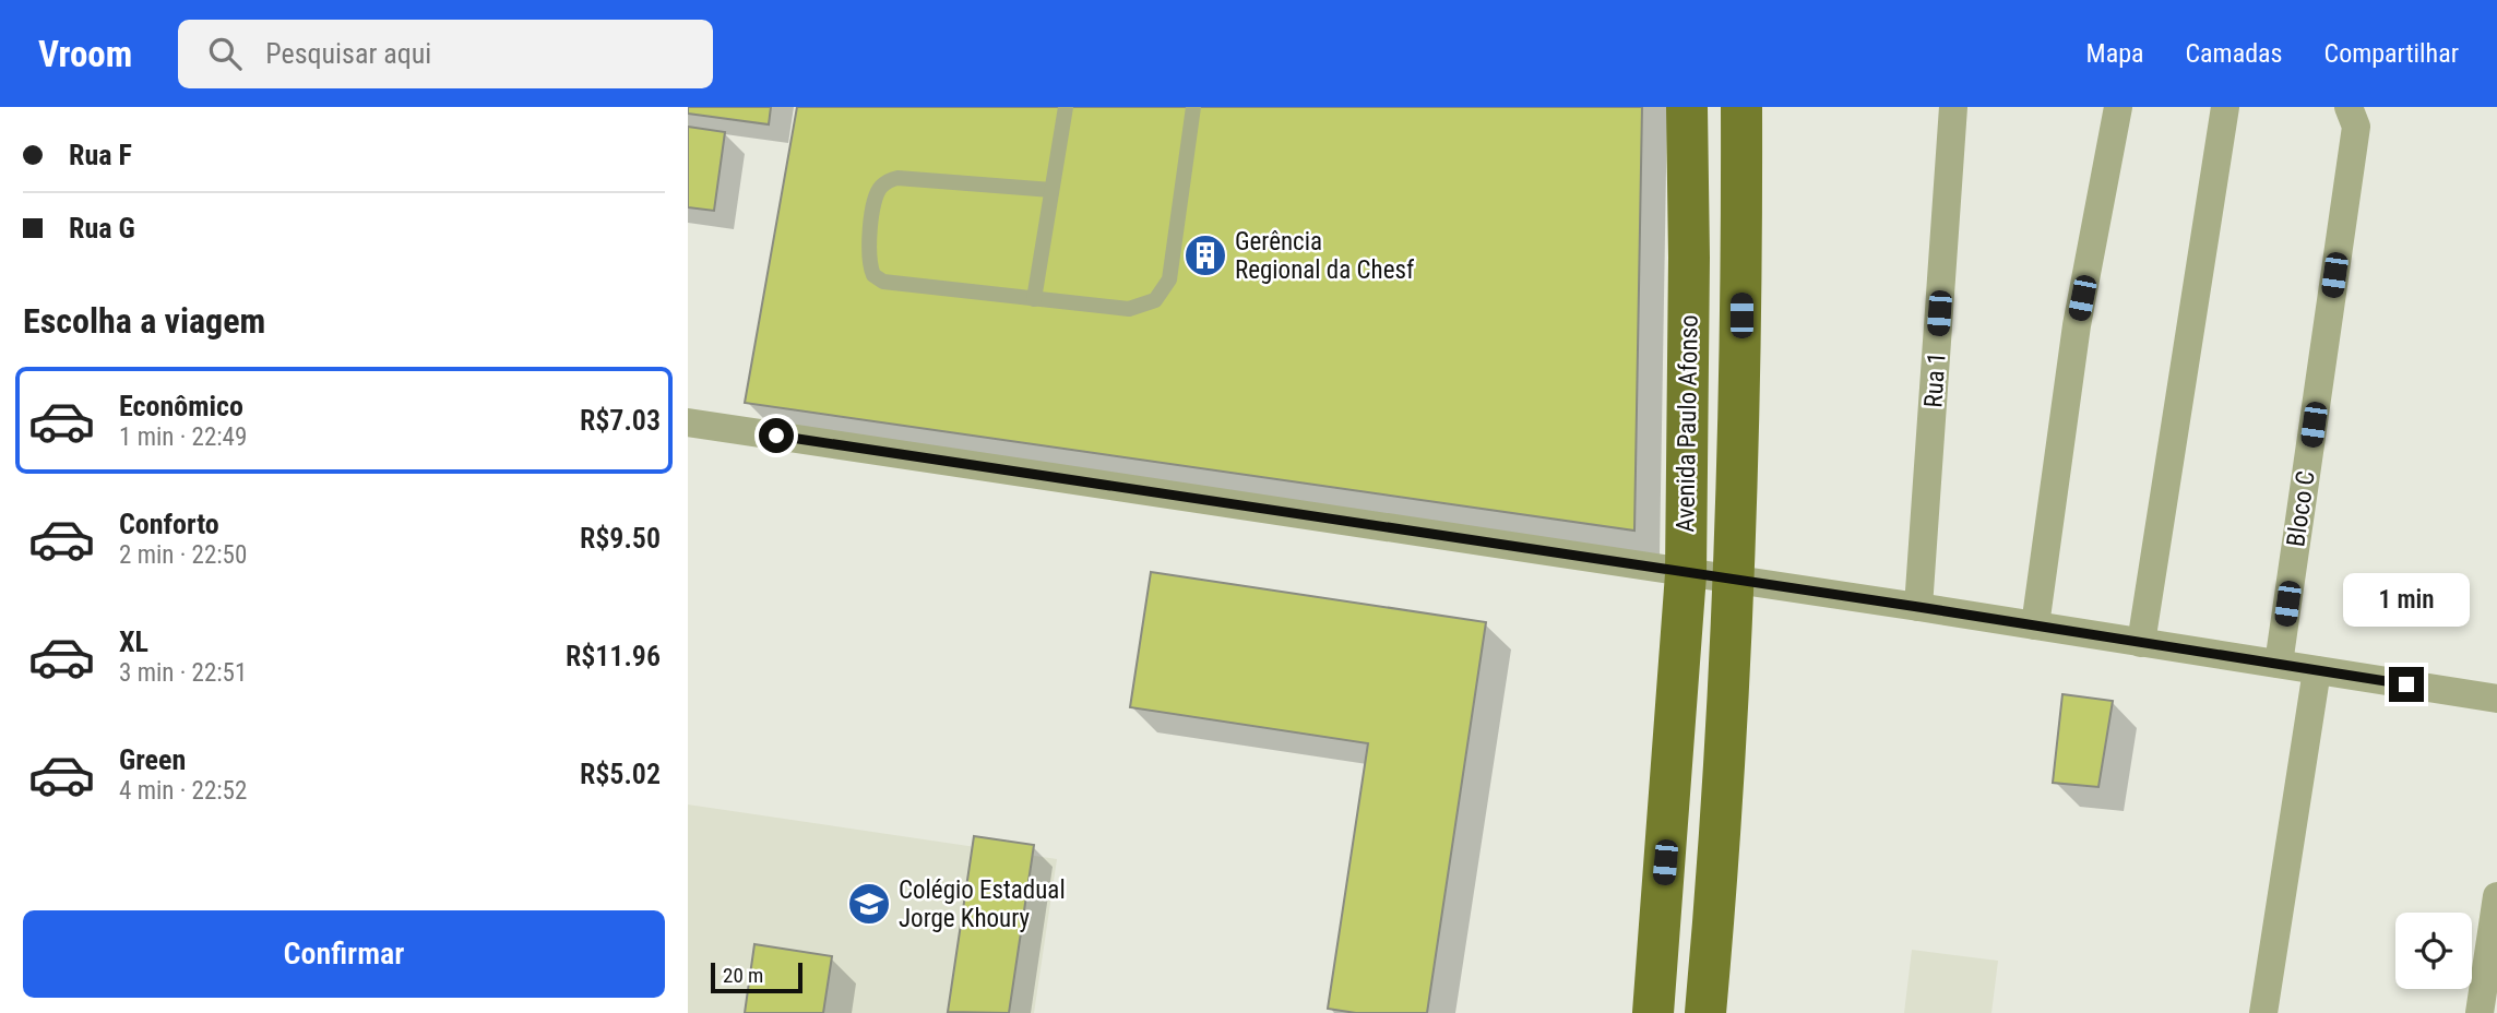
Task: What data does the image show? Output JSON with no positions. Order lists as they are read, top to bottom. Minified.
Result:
{"streets":{"main road":["Avenida Paulo Afonso"],"street":["Rua 1","Bloco C"]},"places":{"building":["Gerência Regional da Chesf"],"school or university":["Colégio Estadual Jorge Khoury"]},"scale_bar":"20 m","page":{"header":"Vroom","search":"Pesquisar aqui","nav":["Mapa","Camadas","Compartilhar"],"banner":["Rua F","Rua G"],"heading":"Escolha a viagem","list":[{"name":"Econômico","note":"1 min · 22:49","value":"R$7.03"},{"name":"Conforto","note":"2 min · 22:50","value":"R$9.50"},{"name":"XL","note":"3 min · 22:51","value":"R$11.96"},{"name":"Green","note":"4 min · 22:52","value":"R$5.02"}],"bubble":"1 min","buttons":"Confirmar","scale":"20 m"}}
